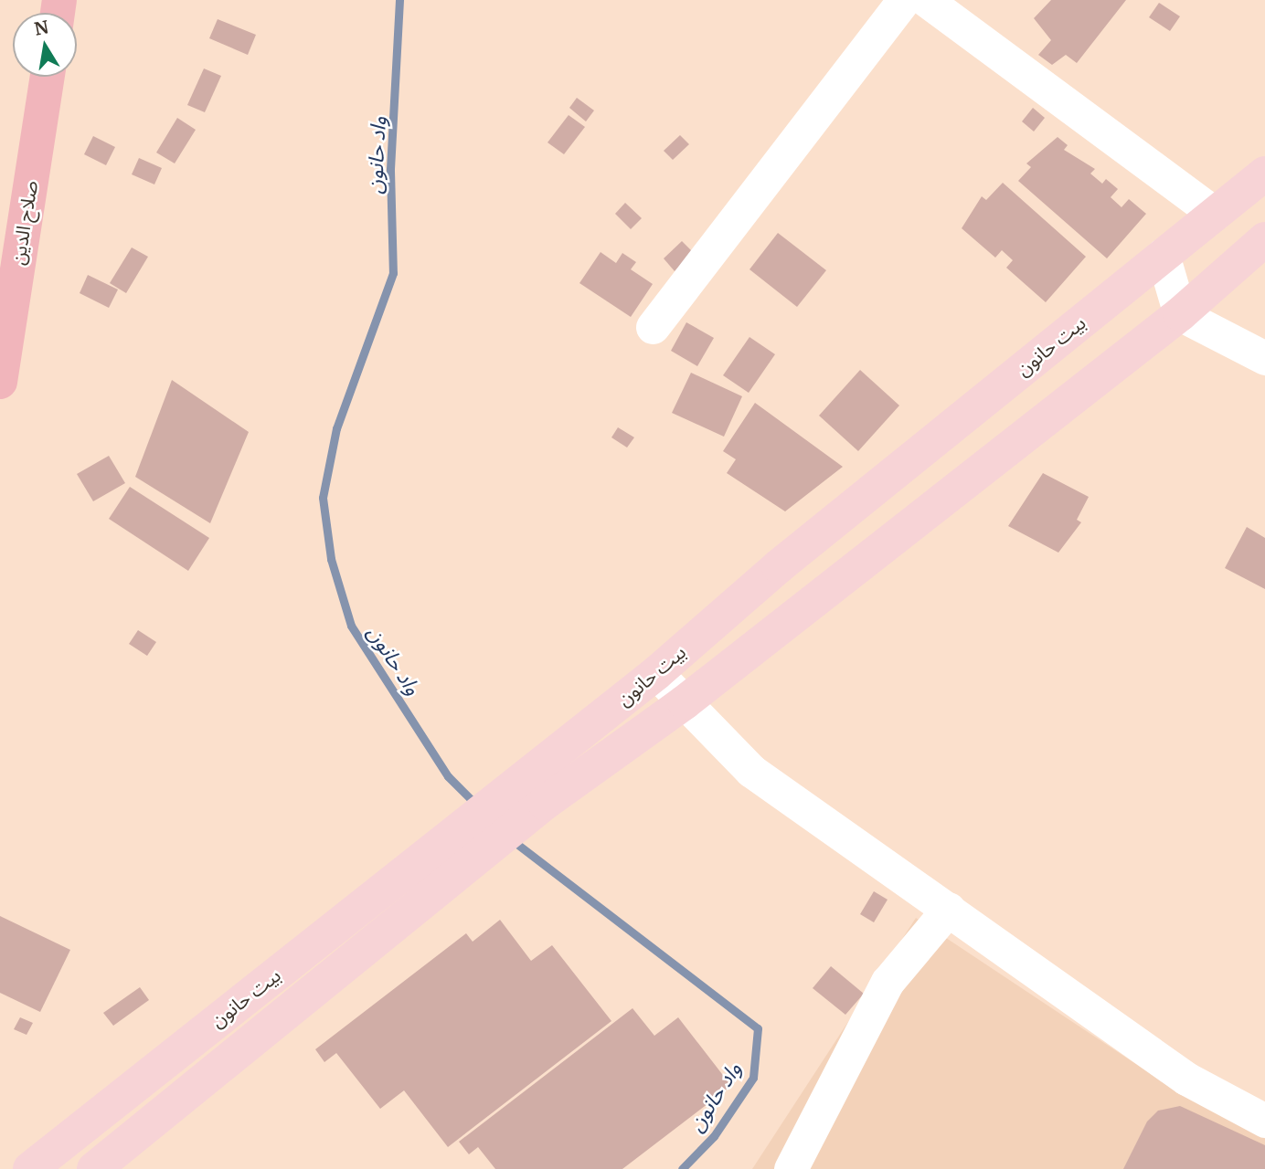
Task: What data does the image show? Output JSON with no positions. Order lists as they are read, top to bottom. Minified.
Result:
{"streets":{"highway":["صلاح الدين"],"main road":["بيت حانون"]},"water":["واد حانون"],"north":"top"}
